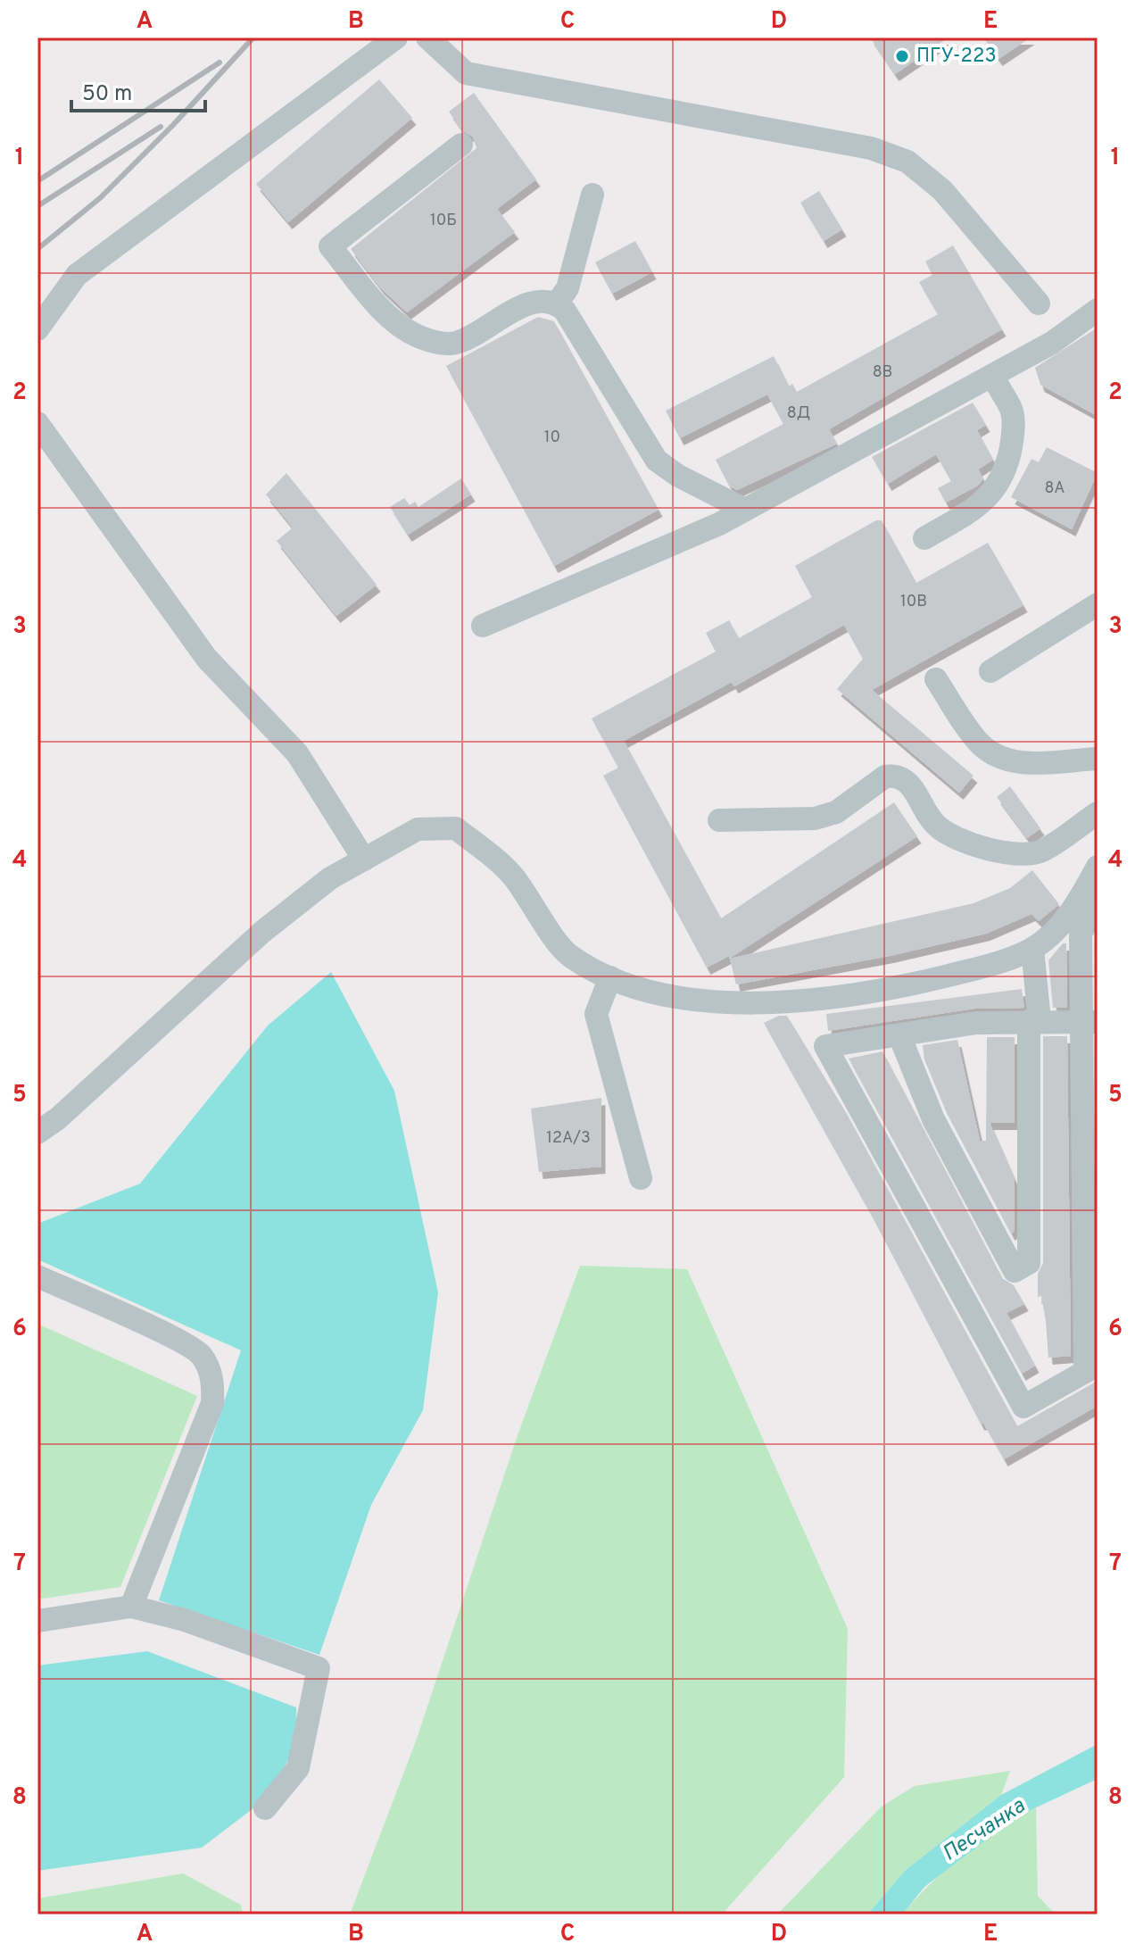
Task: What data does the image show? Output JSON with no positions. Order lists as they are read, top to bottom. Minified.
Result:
{"water":["Песчанка"],"places":["ПГУ-223"],"house_numbers":["10Б","8В","8Д","10","8А","10В","12А/3"],"scale_bar":"50 m","grid":{"columns":["A","B","C","D","E"],"rows":["1","2","3","4","5","6","7","8"]}}
